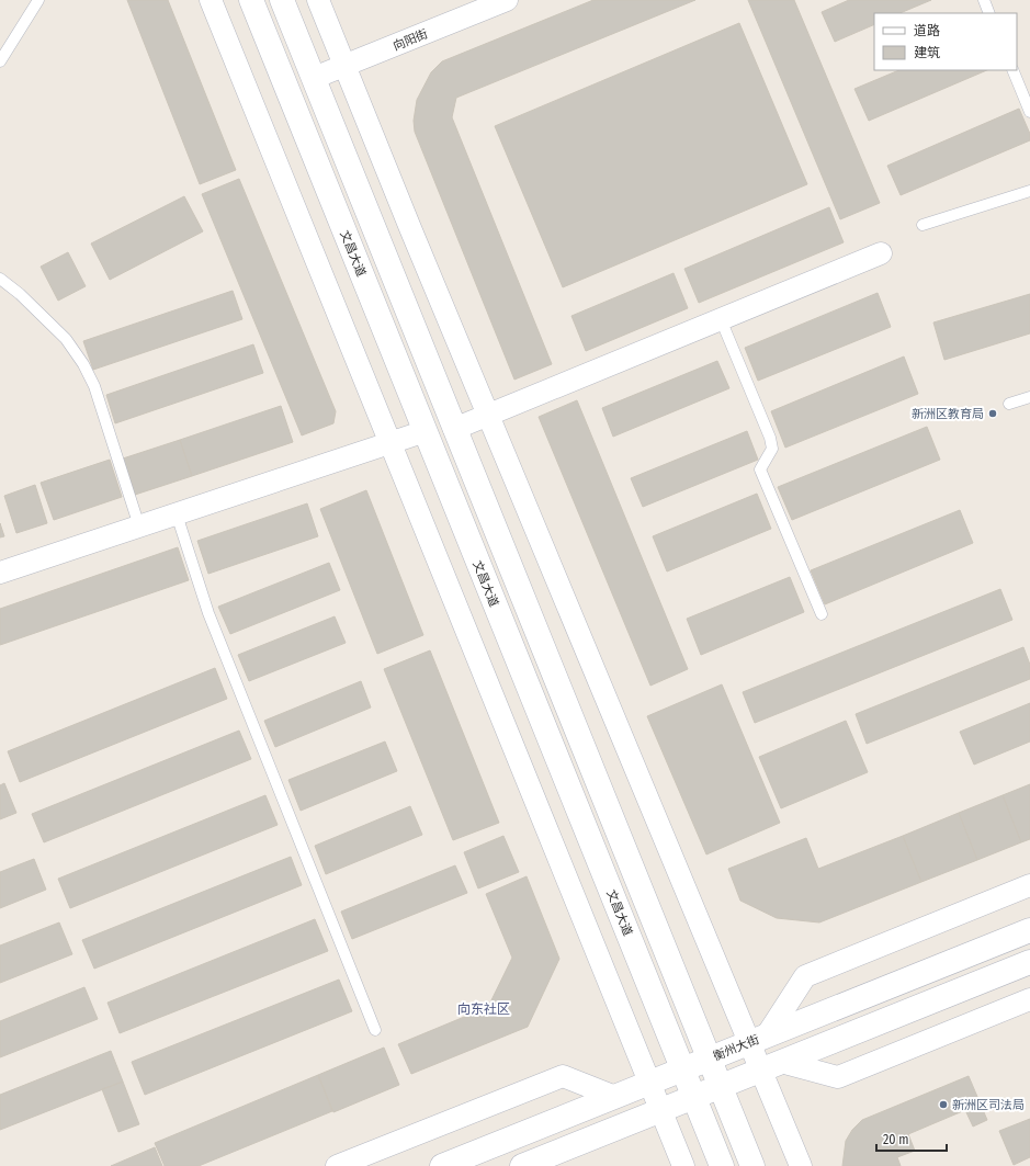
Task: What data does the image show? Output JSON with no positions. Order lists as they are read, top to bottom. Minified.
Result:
{"streets":{"main road":["文昌大道","衡州大街"],"street":["向阳街"]},"crossings":[["文昌大道","衡州大街"]],"districts":["向东社区"],"places":["新洲区教育局","新洲区司法局"],"legend":["道路","建筑"],"scale_bar":"20 m"}
